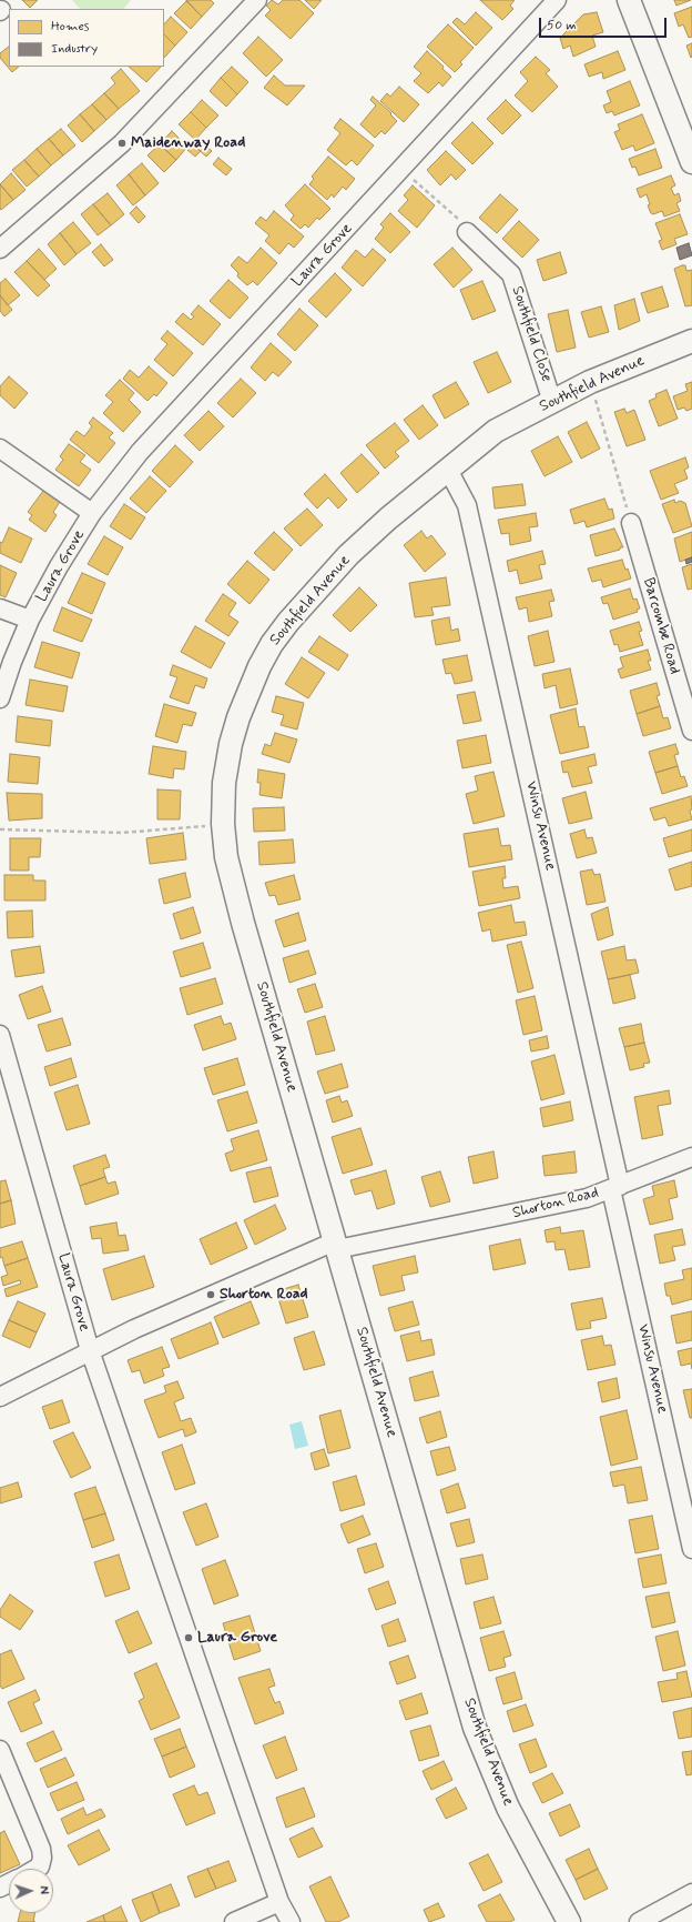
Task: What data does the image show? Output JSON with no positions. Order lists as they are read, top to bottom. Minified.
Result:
{"streets":{"street":["Laura Grove","Southfield Close","Southfield Avenue","Barcombe Road","Winsu Avenue","Shorton Road"]},"crossings":[["Laura Grove","Shorton Road"],["Southfield Close","Southfield Avenue"],["Southfield Avenue","Winsu Avenue"],["Southfield Avenue","Shorton Road"],["Winsu Avenue","Shorton Road"]],"places":["Maidenway Road","Shorton Road","Laura Grove"],"legend":["Homes","Industry"],"scale_bar":"50 m","north":"right"}
